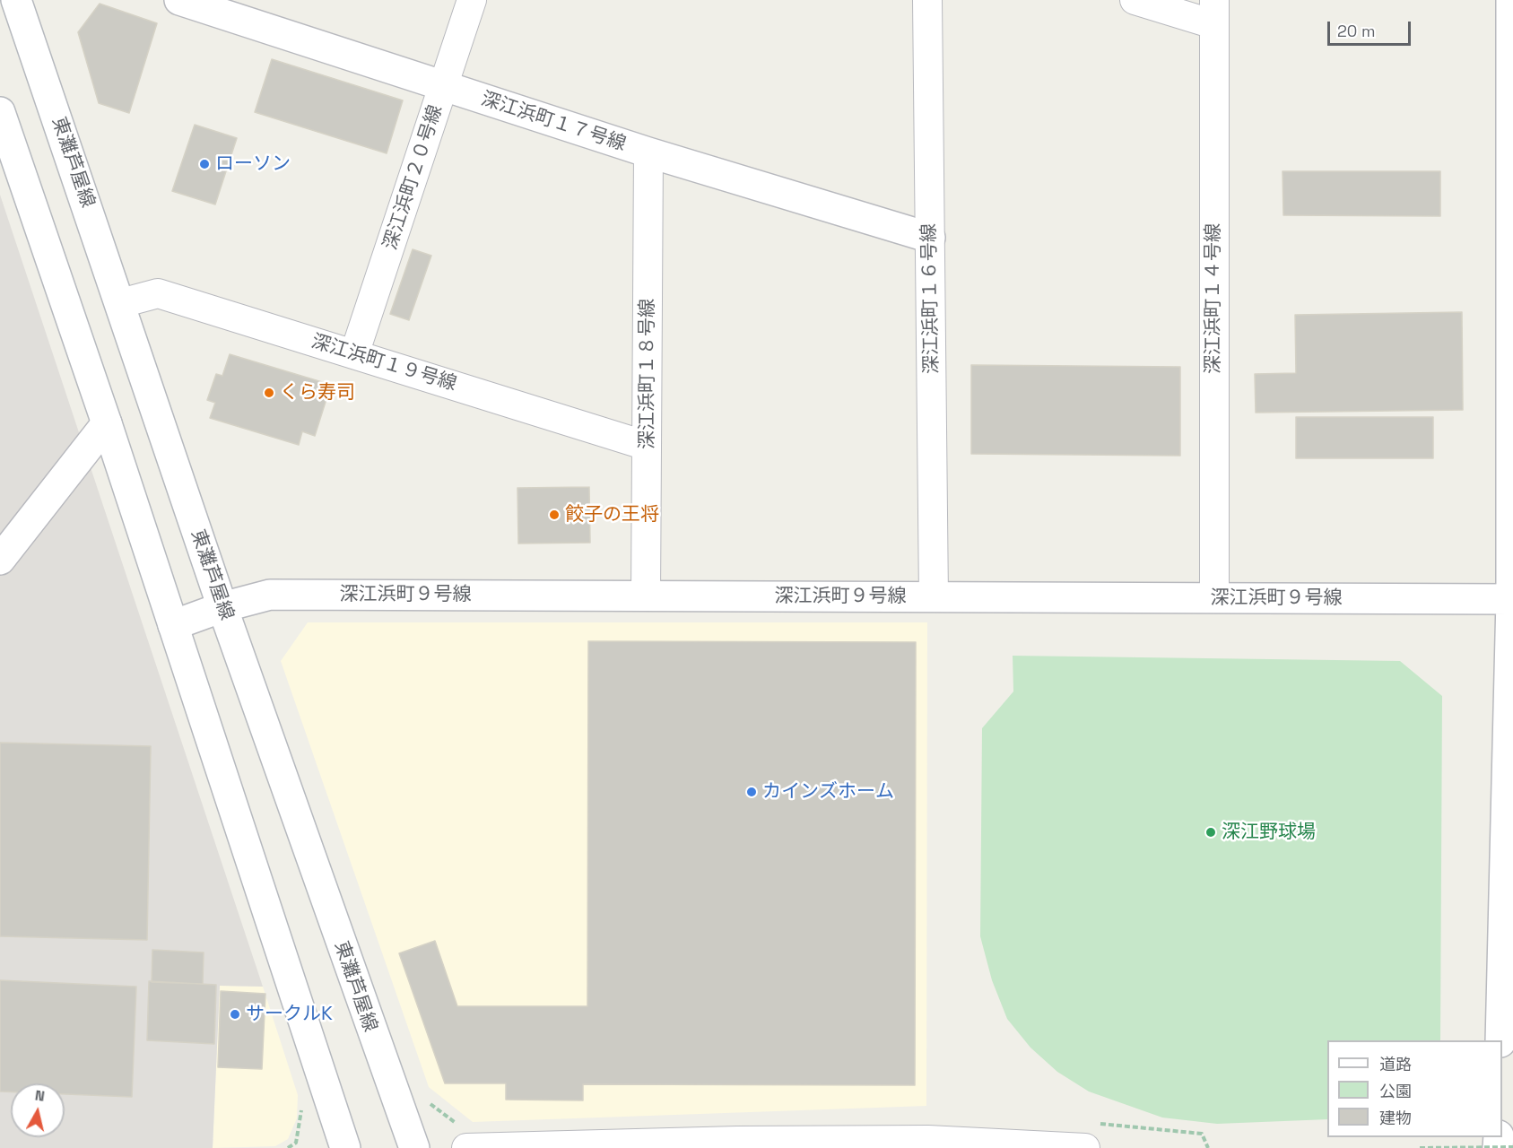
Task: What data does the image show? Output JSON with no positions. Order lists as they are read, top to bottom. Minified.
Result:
{"streets":{"street":["深江浜町１７号線","東灘芦屋線","深江浜町２０号線","深江浜町１６号線","深江浜町１４号線","深江浜町１９号線","深江浜町１８号線","深江浜町９号線"]},"crossings":[["深江浜町１７号線","深江浜町２０号線"],["深江浜町１７号線","深江浜町１６号線"],["深江浜町１７号線","深江浜町１８号線"],["東灘芦屋線","深江浜町１９号線"],["東灘芦屋線","深江浜町９号線"],["深江浜町２０号線","深江浜町１９号線"],["深江浜町１６号線","深江浜町９号線"],["深江浜町１４号線","深江浜町９号線"],["深江浜町１９号線","深江浜町１８号線"],["深江浜町１８号線","深江浜町９号線"]],"places":["ローソン","くら寿司","餃子の王将","カインズホーム","深江野球場","サークルK"],"legend":["道路","公園","建物"],"scale_bar":"20 m","north":"top"}
